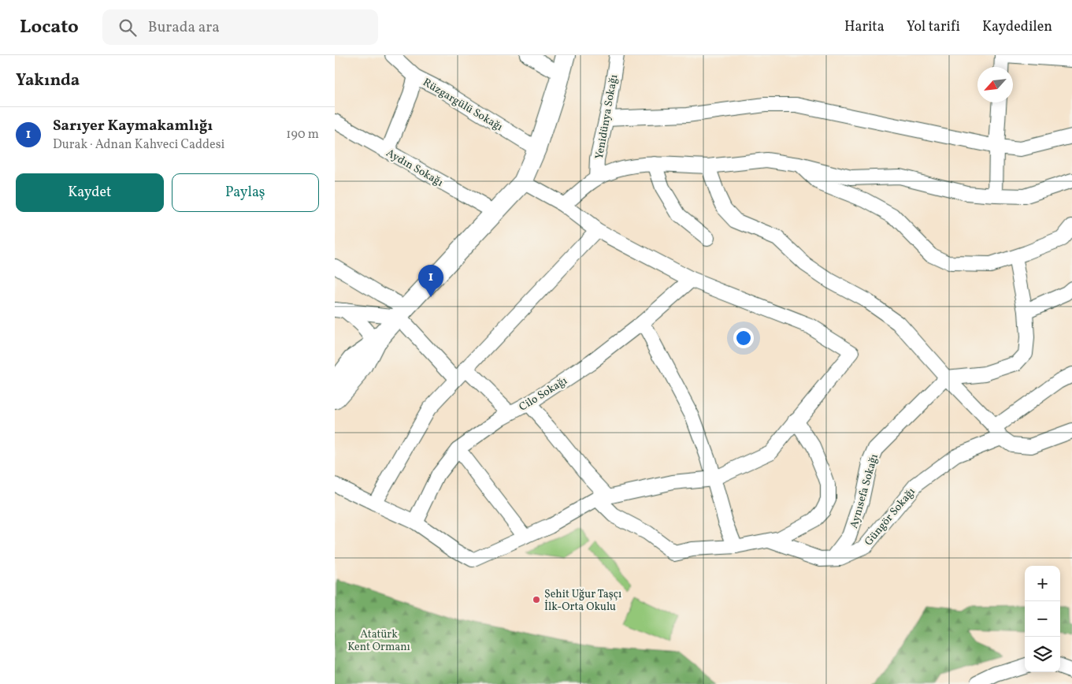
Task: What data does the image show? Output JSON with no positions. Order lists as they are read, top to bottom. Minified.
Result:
{"streets":{"street":["Rüzgargülü Sokağı","Yenidünya Sokağı","Aydın Sokağı","Cilo Sokağı","Aynısefa Sokağı","Güngör Sokağı"]},"crossings":[["Aynısefa Sokağı","Güngör Sokağı"]],"parks":["Atatürk Kent Ormanı"],"places":["Şehit Uğur Taşçı İlk-Orta Okulu"],"north":"bottom left","page":{"header":"Locato","search":"Burada ara","nav":["Harita","Yol tarifi","Kaydedilen"],"heading":"Yakında","list":[{"mark":"1","name":"Sarıyer Kaymakamlığı","note":"Durak · Adnan Kahveci Caddesi","value":"190 m"}],"buttons":["Kaydet","Paylaş"],"pins":"1","map_buttons":["+","−"]}}
